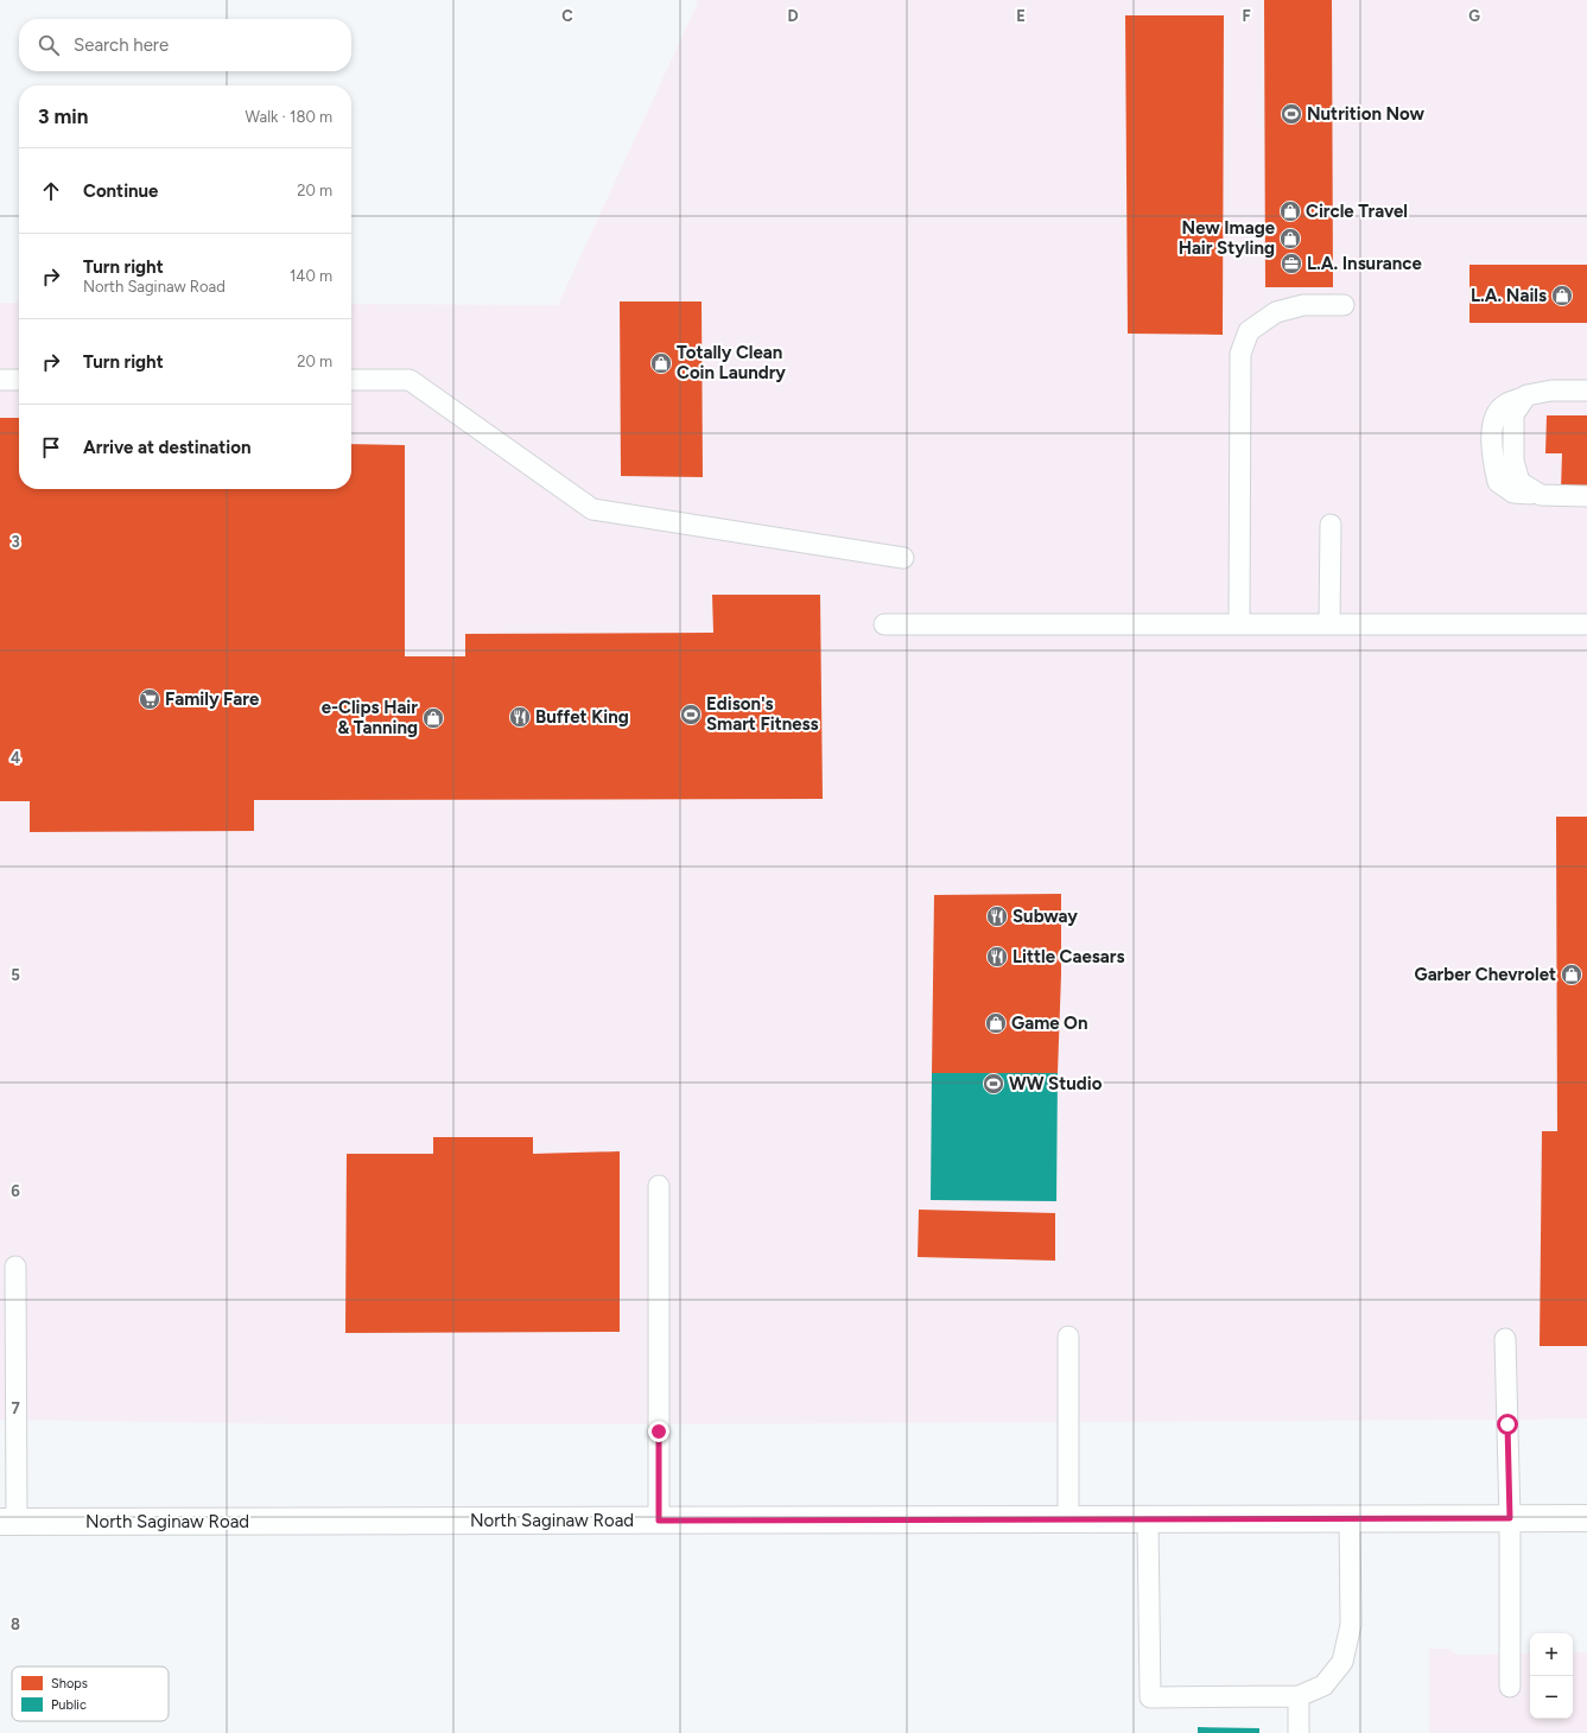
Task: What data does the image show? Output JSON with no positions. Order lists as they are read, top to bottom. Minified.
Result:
{"streets":{"main road":["North Saginaw Road"]},"places":{"sports":["Nutrition Now","Edison's Smart Fitness","WW Studio"],"shop":["Circle Travel","New Image Hair Styling","L.A. Nails","Totally Clean Coin Laundry","e-Clips Hair & Tanning","Garber Chevrolet","Game On"],"office":["L.A. Insurance"],"supermarket":["Family Fare"],"restaurant":["Buffet King","Subway","Little Caesars"]},"legend":["Shops","Public"],"page":{"search":"Search here","heading":["3 min","Walk · 180 m"],"list":[["Continue","20 m"],["Turn right","North Saginaw Road","140 m"],["Turn right","20 m"],"Arrive at destination"],"map_buttons":["+","−"]},"grid":{"columns":["C","D","E","F","G"],"rows":["3","4","5","6","7","8"]}}
